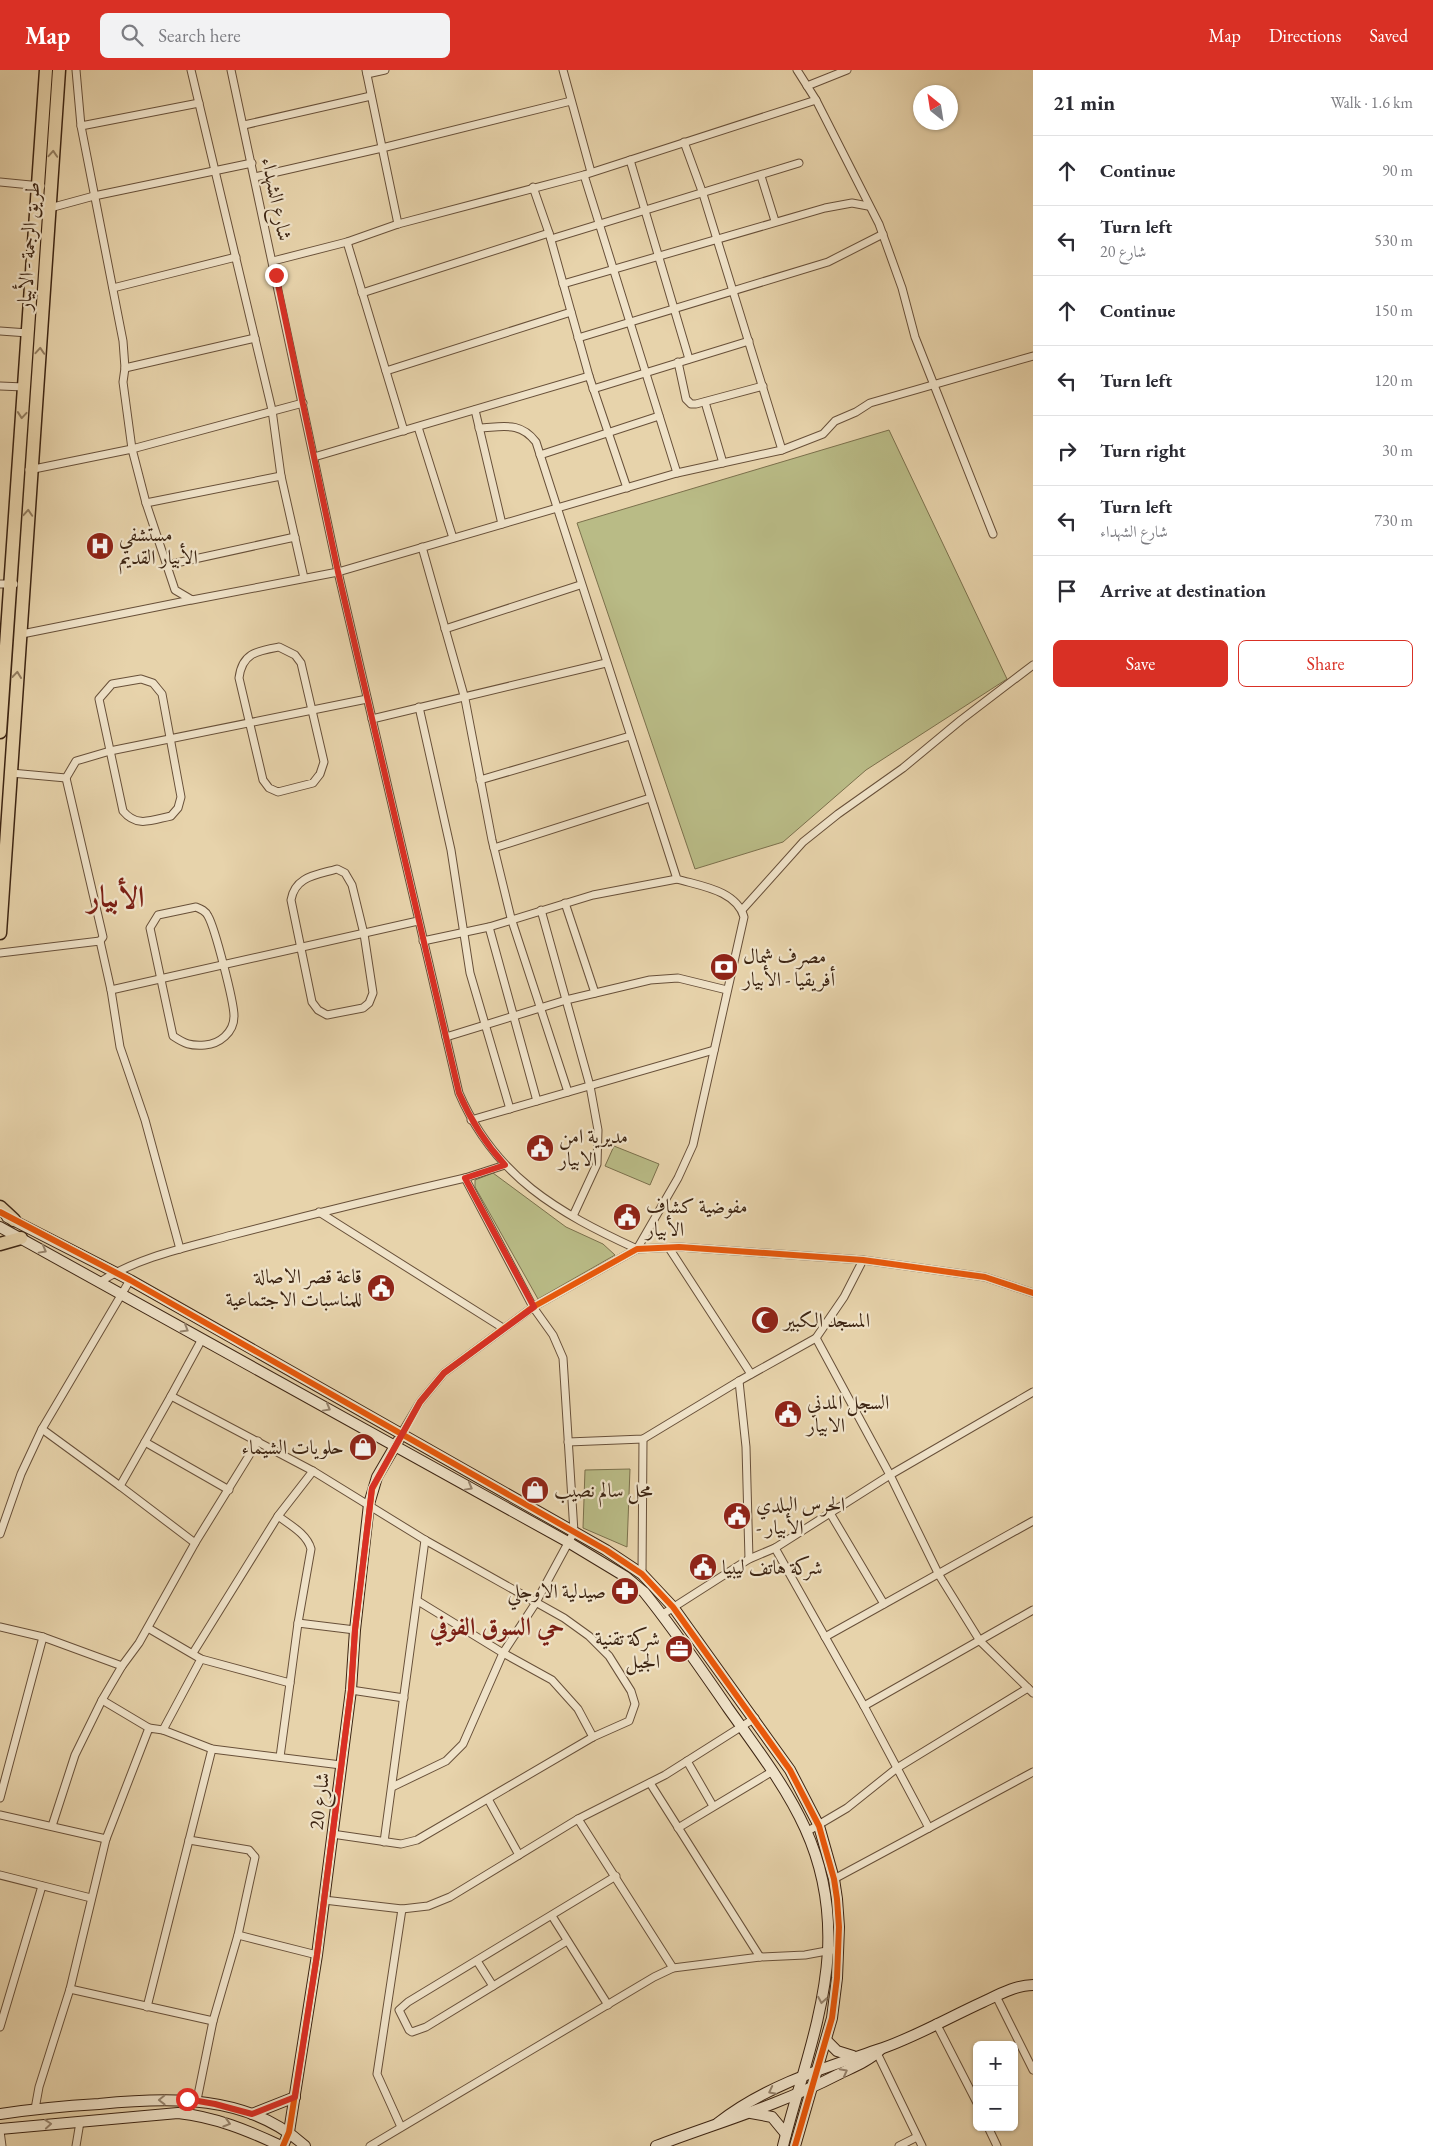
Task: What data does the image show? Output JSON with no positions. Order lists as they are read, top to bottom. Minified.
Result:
{"streets":{"highway":["طريق الرجمة - الأبيار"],"street":["شارع الشهداء","شارع 20"]},"districts":["الأبيار","حي السوق الفوفي"],"places":{"hospital":["مستشفي الأبيار القديم"],"bank":["مصرف شمال أفريقيا - الأبيار"],"public building":["مديرية امن الابيار","مفوضية كشاف الأبيار","قاعة قصر الاصالة للمناسبات الاجتماعية","السجل المدني الابيار","الحرس البلدي - الأبيار","شركة هاتف ليبيا"],"mosque":["المسجد الكبير"],"shop":["حلويات الشيماء","محل سالم نصيب"],"pharmacy":["صيدلية الاوجلي"],"office":["شركة تقنية الجيل"]},"north":"top left","page":{"header":"Map","search":"Search here","nav":["Map","Directions","Saved"],"heading":["21 min","Walk · 1.6 km"],"list":[["Continue","90 m"],["Turn left","شارع 20","530 m"],["Continue","150 m"],["Turn left","120 m"],["Turn right","30 m"],["Turn left","شارع الشهداء","730 m"],"Arrive at destination"],"buttons":["Save","Share"],"map_buttons":["+","−"]}}
